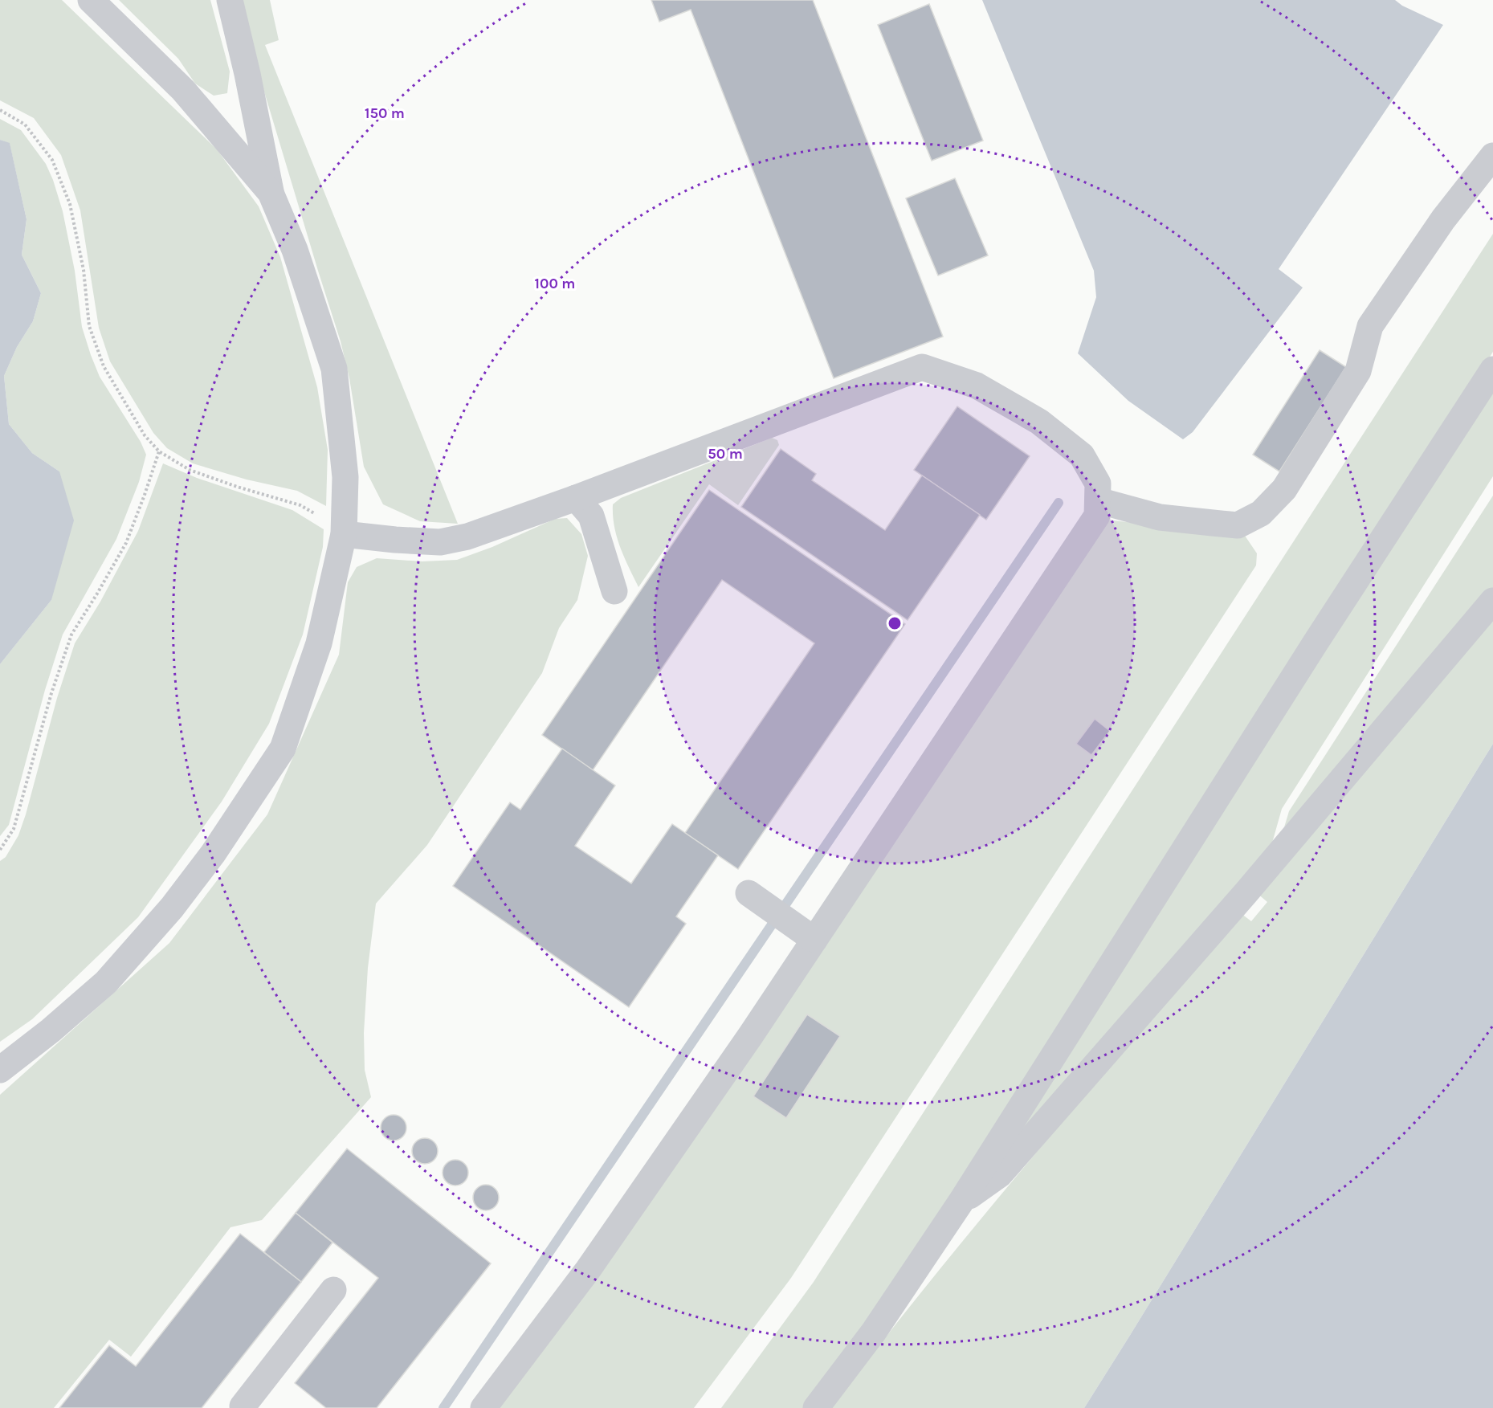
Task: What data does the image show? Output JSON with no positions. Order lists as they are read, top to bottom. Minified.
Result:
{"rings":["150 m","100 m","50 m"]}
